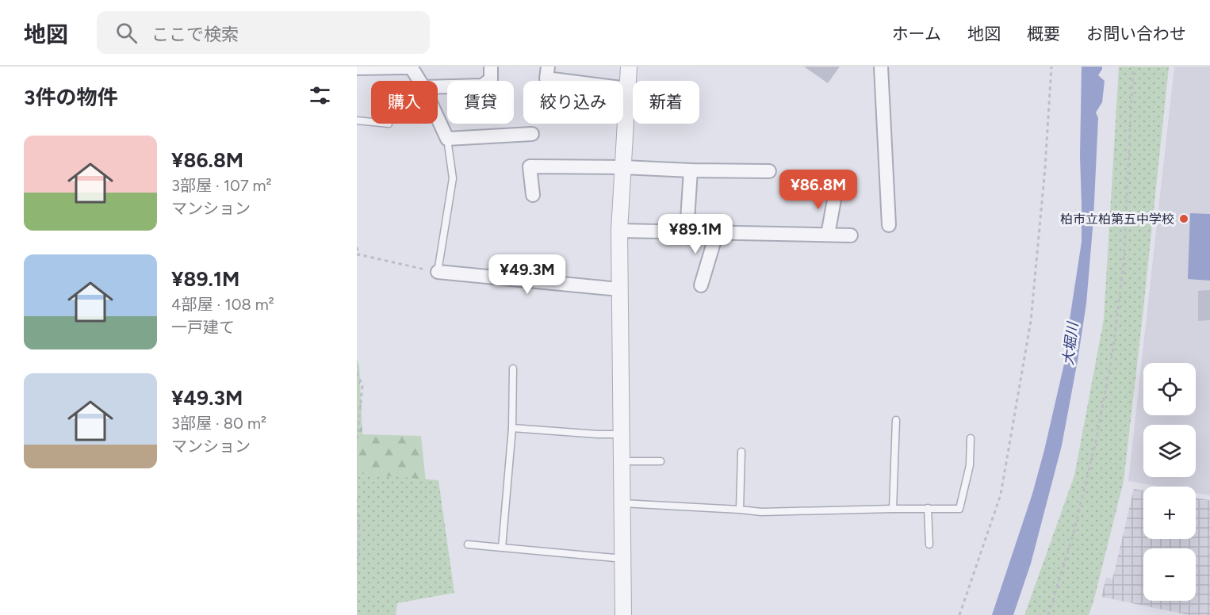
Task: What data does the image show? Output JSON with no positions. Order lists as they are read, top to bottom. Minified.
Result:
{"water":["大堀川"],"places":["柏市立柏第五中学校"],"page":{"header":"地図","search":"ここで検索","nav":["ホーム","地図","概要","お問い合わせ"],"heading":"3件の物件","chip":["購入","賃貸","絞り込み","新着"],"list":[{"name":"¥86.8M","note":"3部屋 · 107 m² · マンション"},{"name":"¥89.1M","note":"4部屋 · 108 m² · 一戸建て"},{"name":"¥49.3M","note":"3部屋 · 80 m² · マンション"}],"price":["¥86.8M","¥89.1M","¥49.3M"],"map_buttons":["+","−"]}}
